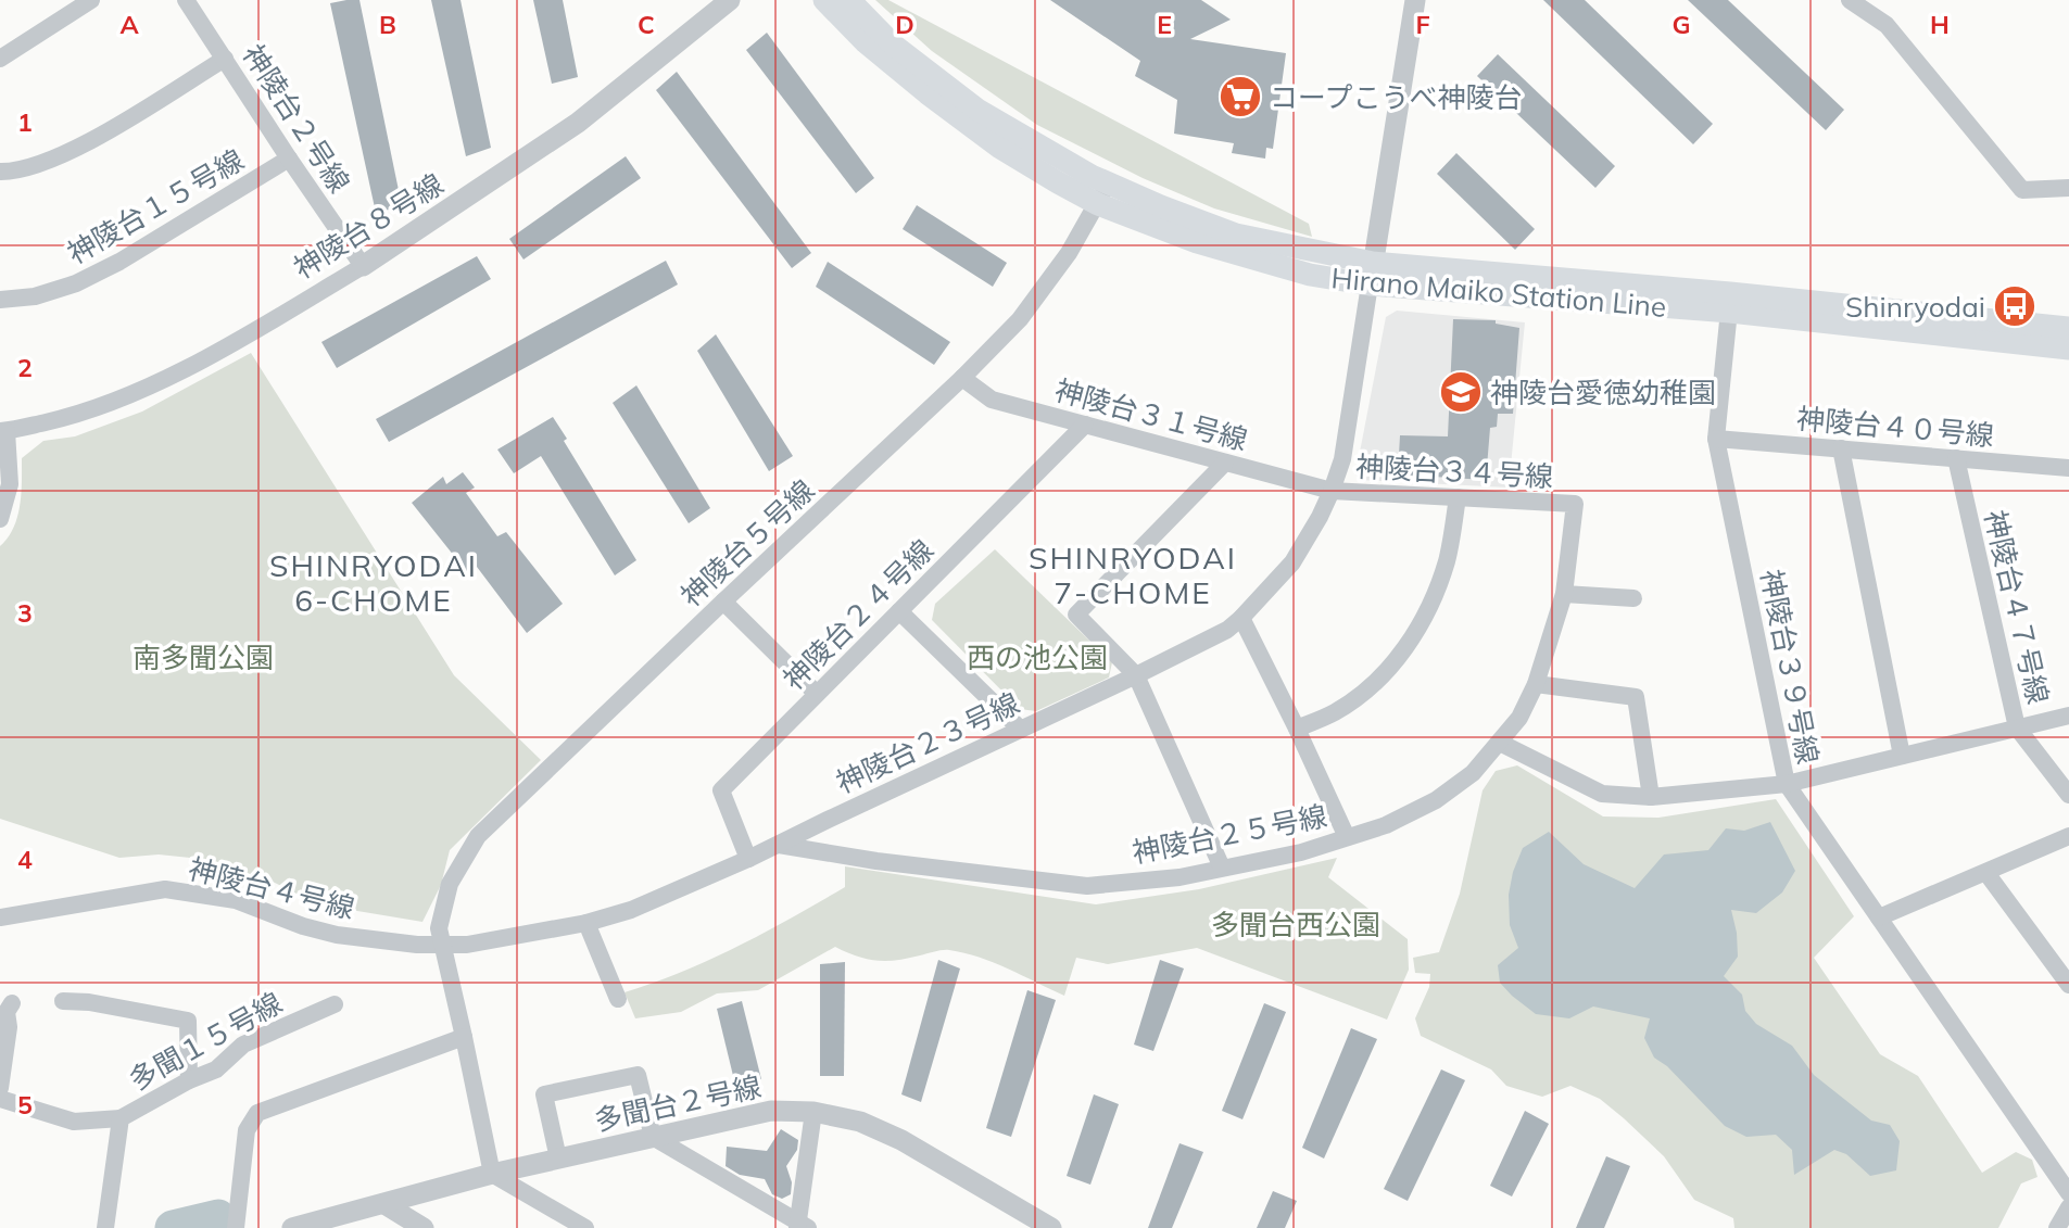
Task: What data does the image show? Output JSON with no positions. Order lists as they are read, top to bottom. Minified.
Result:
{"streets":{"main road":["Hirano Maiko Station Line"],"street":["神陵台２号線","神陵台１５号線","神陵台８号線","神陵台３１号線","神陵台４０号線","神陵台３４号線","神陵台５号線","神陵台４７号線","神陵台２４号線","神陵台３９号線","神陵台２３号線","神陵台２５号線","神陵台４号線","多聞１５号線","多聞台２号線"]},"crossings":[["神陵台２号線","神陵台１５号線"],["神陵台２号線","神陵台８号線"],["Hirano Maiko Station Line","神陵台５号線"],["Hirano Maiko Station Line","神陵台３９号線"],["Hirano Maiko Station Line","神陵台２３号線"],["神陵台３１号線","神陵台３４号線"],["神陵台３１号線","神陵台５号線"],["神陵台３１号線","神陵台２４号線"],["神陵台３１号線","神陵台２３号線"],["神陵台４０号線","神陵台４７号線"],["神陵台４０号線","神陵台３９号線"],["神陵台３４号線","神陵台２３号線"],["神陵台３４号線","神陵台２５号線"],["神陵台５号線","神陵台２３号線"],["神陵台５号線","神陵台４号線"],["神陵台５号線","多聞台２号線"],["神陵台２４号線","神陵台２３号線"],["神陵台２３号線","神陵台２５号線"],["神陵台２３号線","神陵台４号線"]],"districts":["SHINRYODAI 7-CHOME","SHINRYODAI 6-CHOME"],"parks":["南多聞公園","西の池公園","多聞台西公園"],"places":{"supermarket":["コープこうべ神陵台"],"bus stop":["Shinryodai"],"school or university":["神陵台愛徳幼稚園"]},"grid":{"columns":["A","B","C","D","E","F","G","H"],"rows":["1","2","3","4","5"]}}
